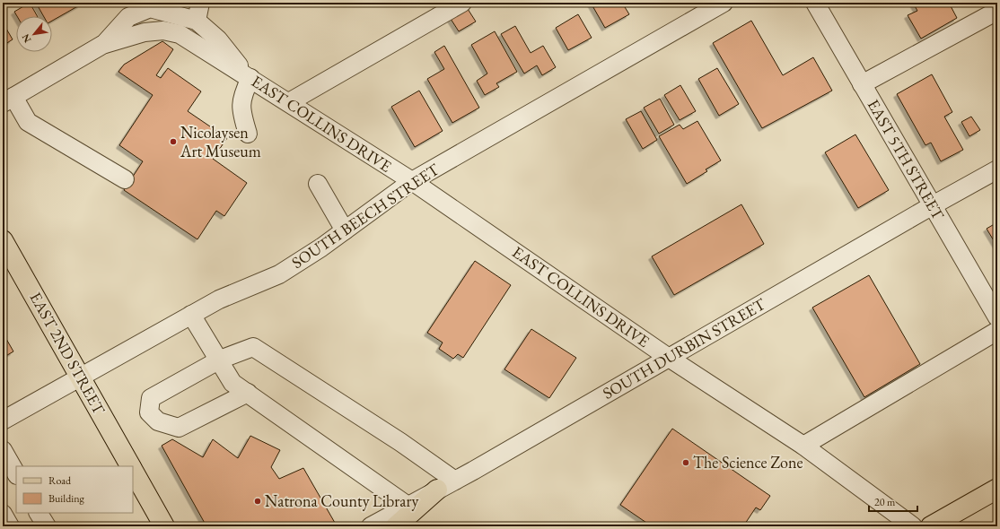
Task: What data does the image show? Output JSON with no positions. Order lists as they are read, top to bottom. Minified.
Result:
{"streets":{"main road":["EAST 2ND STREET"],"street":["EAST COLLINS DRIVE","EAST 5TH STREET","SOUTH BEECH STREET","SOUTH DURBIN STREET"]},"crossings":[["EAST COLLINS DRIVE","SOUTH BEECH STREET"],["EAST COLLINS DRIVE","SOUTH DURBIN STREET"],["EAST 5TH STREET","SOUTH DURBIN STREET"],["SOUTH BEECH STREET","EAST 2ND STREET"]],"places":["Nicolaysen Art Museum","The Science Zone","Natrona County Library"],"legend":["Road","Building"],"scale_bar":"20 m","north":"bottom left"}
